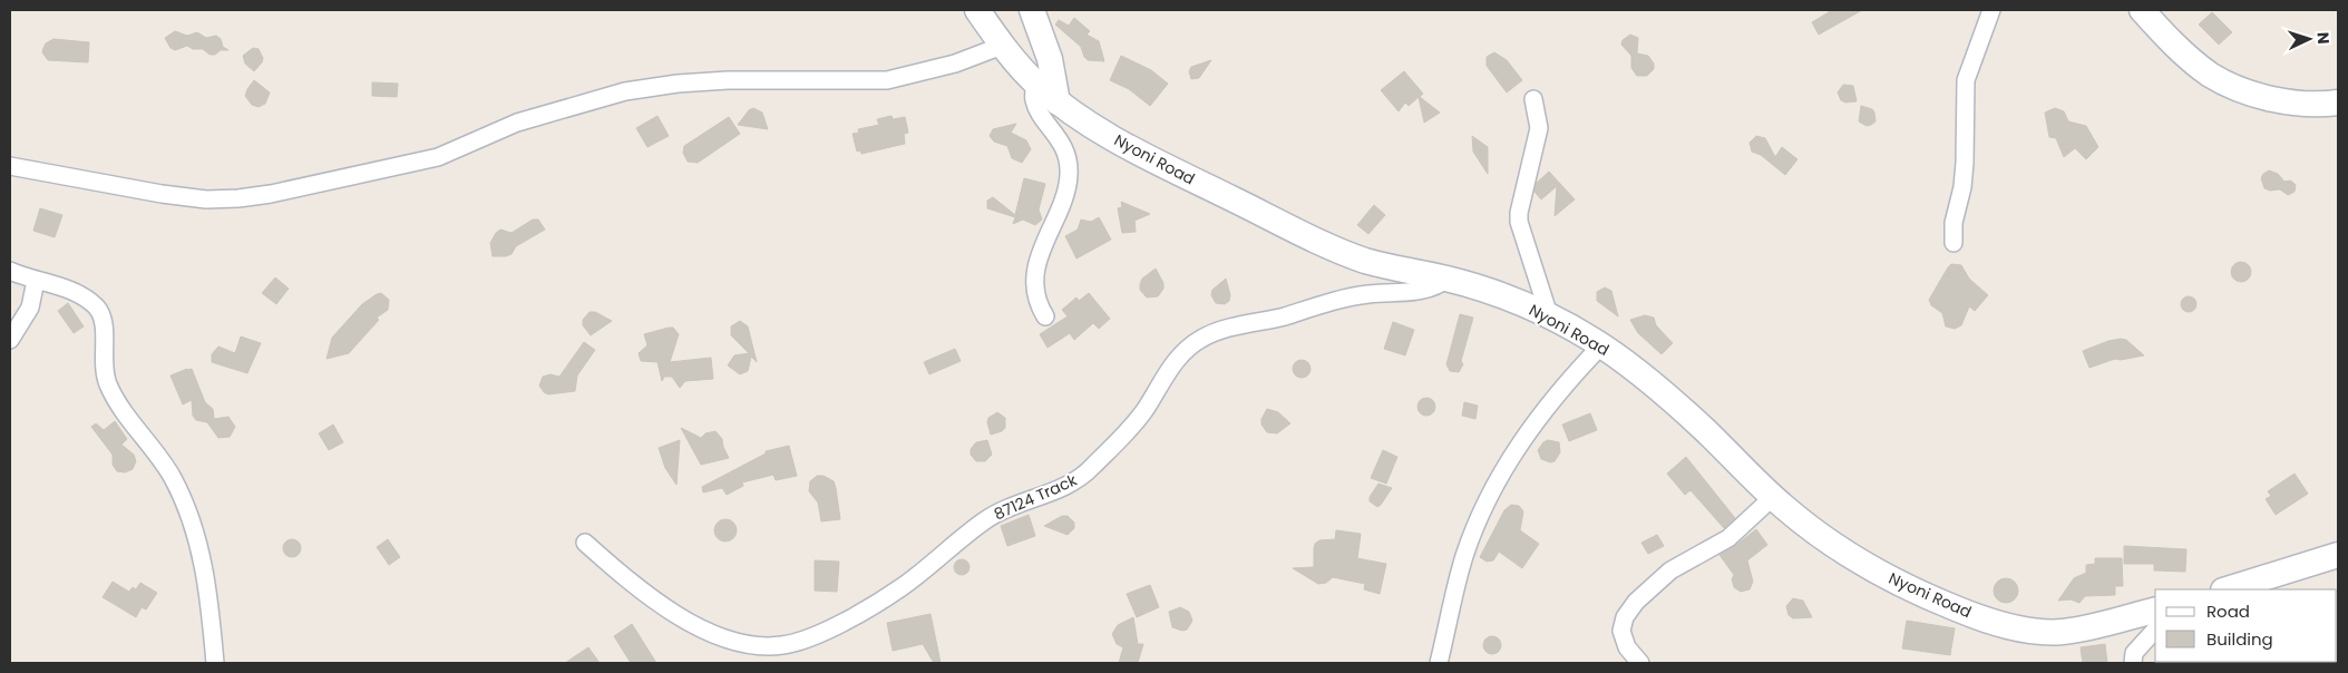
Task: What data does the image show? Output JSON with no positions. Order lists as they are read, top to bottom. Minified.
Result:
{"streets":{"street":["Nyoni Road","87124 Track"]},"crossings":[["Nyoni Road","87124 Track"]],"legend":["Road","Building"],"north":"right"}
